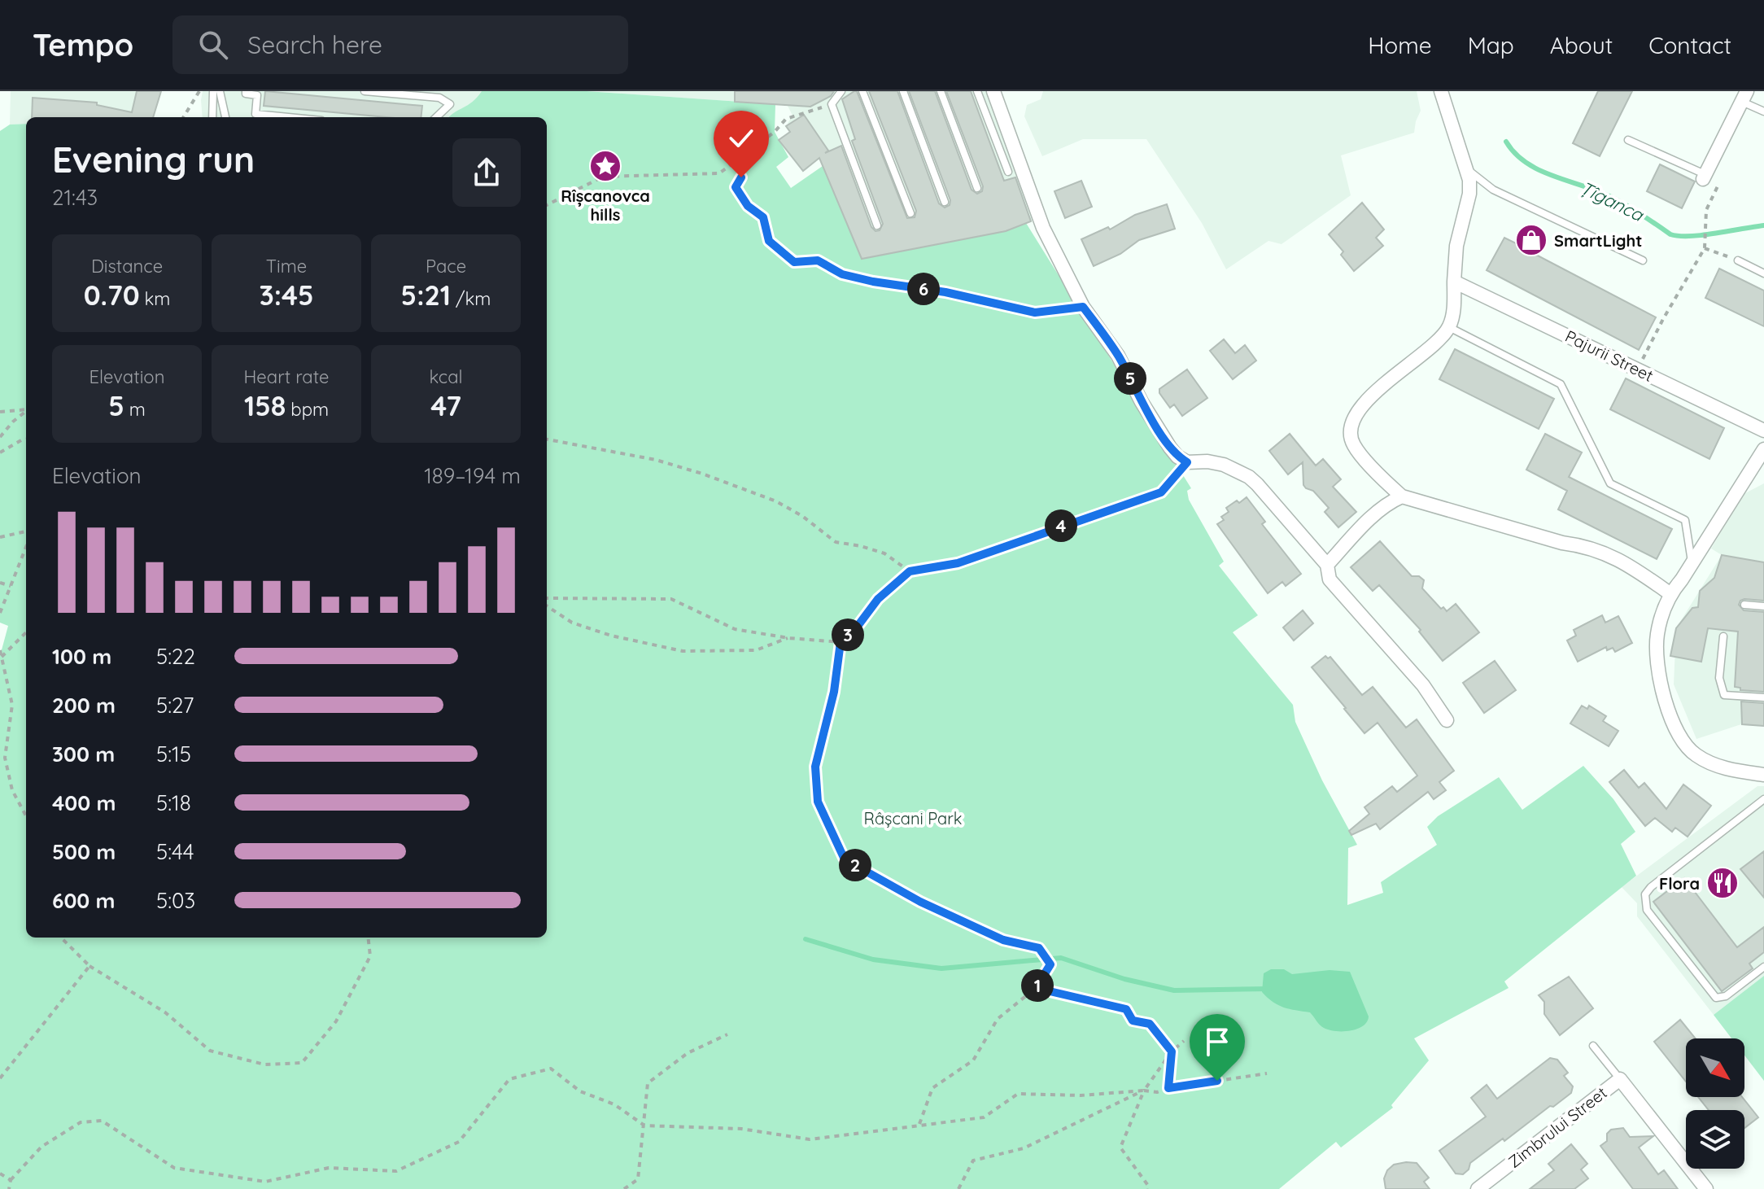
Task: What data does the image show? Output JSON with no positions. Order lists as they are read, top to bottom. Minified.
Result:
{"streets":{"street":["Pajurii Street","Zimbrului Street"]},"water":["Țîganca"],"parks":["Râșcani Park"],"places":{"place":["Rîșcanovca hills"],"shop":["SmartLight"],"restaurant":["Flora"]},"north":"bottom right","page":{"header":"Tempo","search":"Search here","nav":["Home","Map","About","Contact"],"heading":["Evening run","21:43"],"stats":[["Distance","0.70 km"],["Time","3:45"],["Pace","5:21 /km"],["Elevation","5 m"],["Heart rate","158 bpm"],["kcal","47"]],"pins":["6","5","4","3","2","1"],"chart":["Elevation","189–194 m"],"list":[{"name":"100 m","note":"5:22"},{"name":"200 m","note":"5:27"},{"name":"300 m","note":"5:15"},{"name":"400 m","note":"5:18"},{"name":"500 m","note":"5:44"},{"name":"600 m","note":"5:03"}]}}
